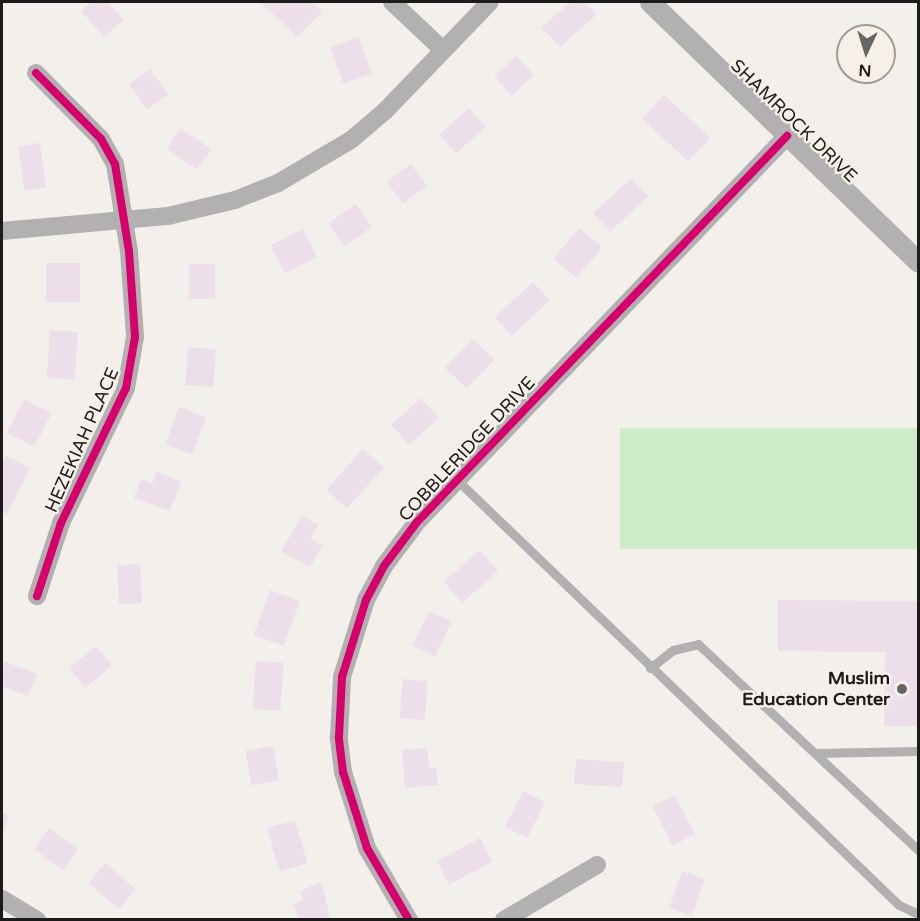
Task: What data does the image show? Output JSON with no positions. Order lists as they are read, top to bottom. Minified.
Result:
{"streets":{"street":["SHAMROCK DRIVE","HEZEKIAH PLACE","COBBLERIDGE DRIVE"]},"crossings":[["SHAMROCK DRIVE","COBBLERIDGE DRIVE"]],"places":["Muslim Education Center"],"north":"bottom"}
